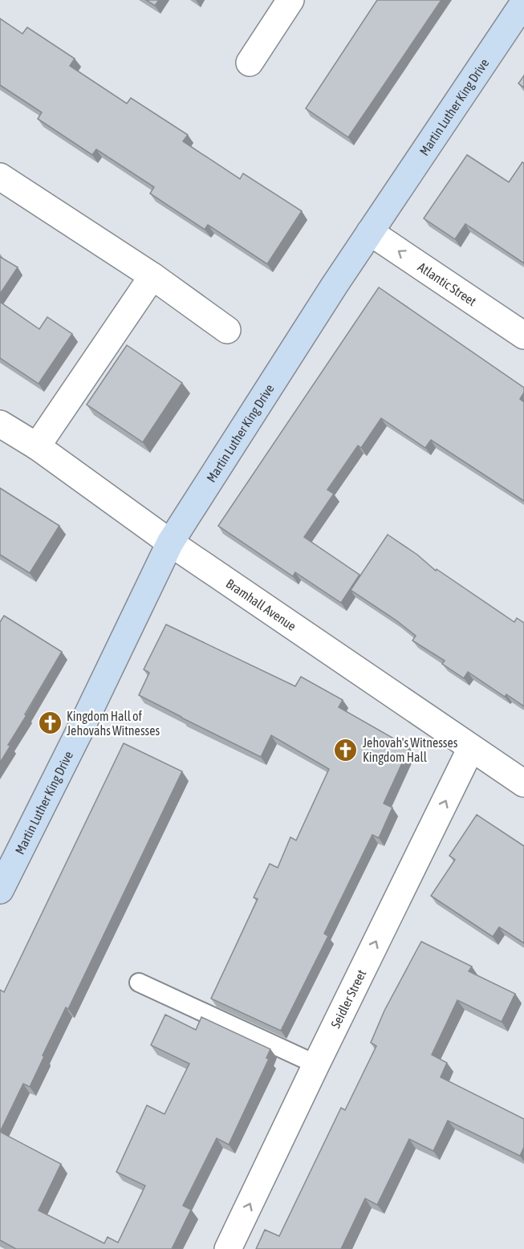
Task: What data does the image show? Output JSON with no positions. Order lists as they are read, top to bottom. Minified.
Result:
{"streets":{"street":["Martin Luther King Drive","Atlantic Street","Bramhall Avenue","Seidler Street"]},"crossings":[["Martin Luther King Drive","Atlantic Street"],["Martin Luther King Drive","Bramhall Avenue"],["Bramhall Avenue","Seidler Street"]],"one_way":["Atlantic Street","Seidler Street"],"places":{"church":["Kingdom Hall of Jehovahs Witnesses","Jehovah's Witnesses Kingdom Hall"]}}
